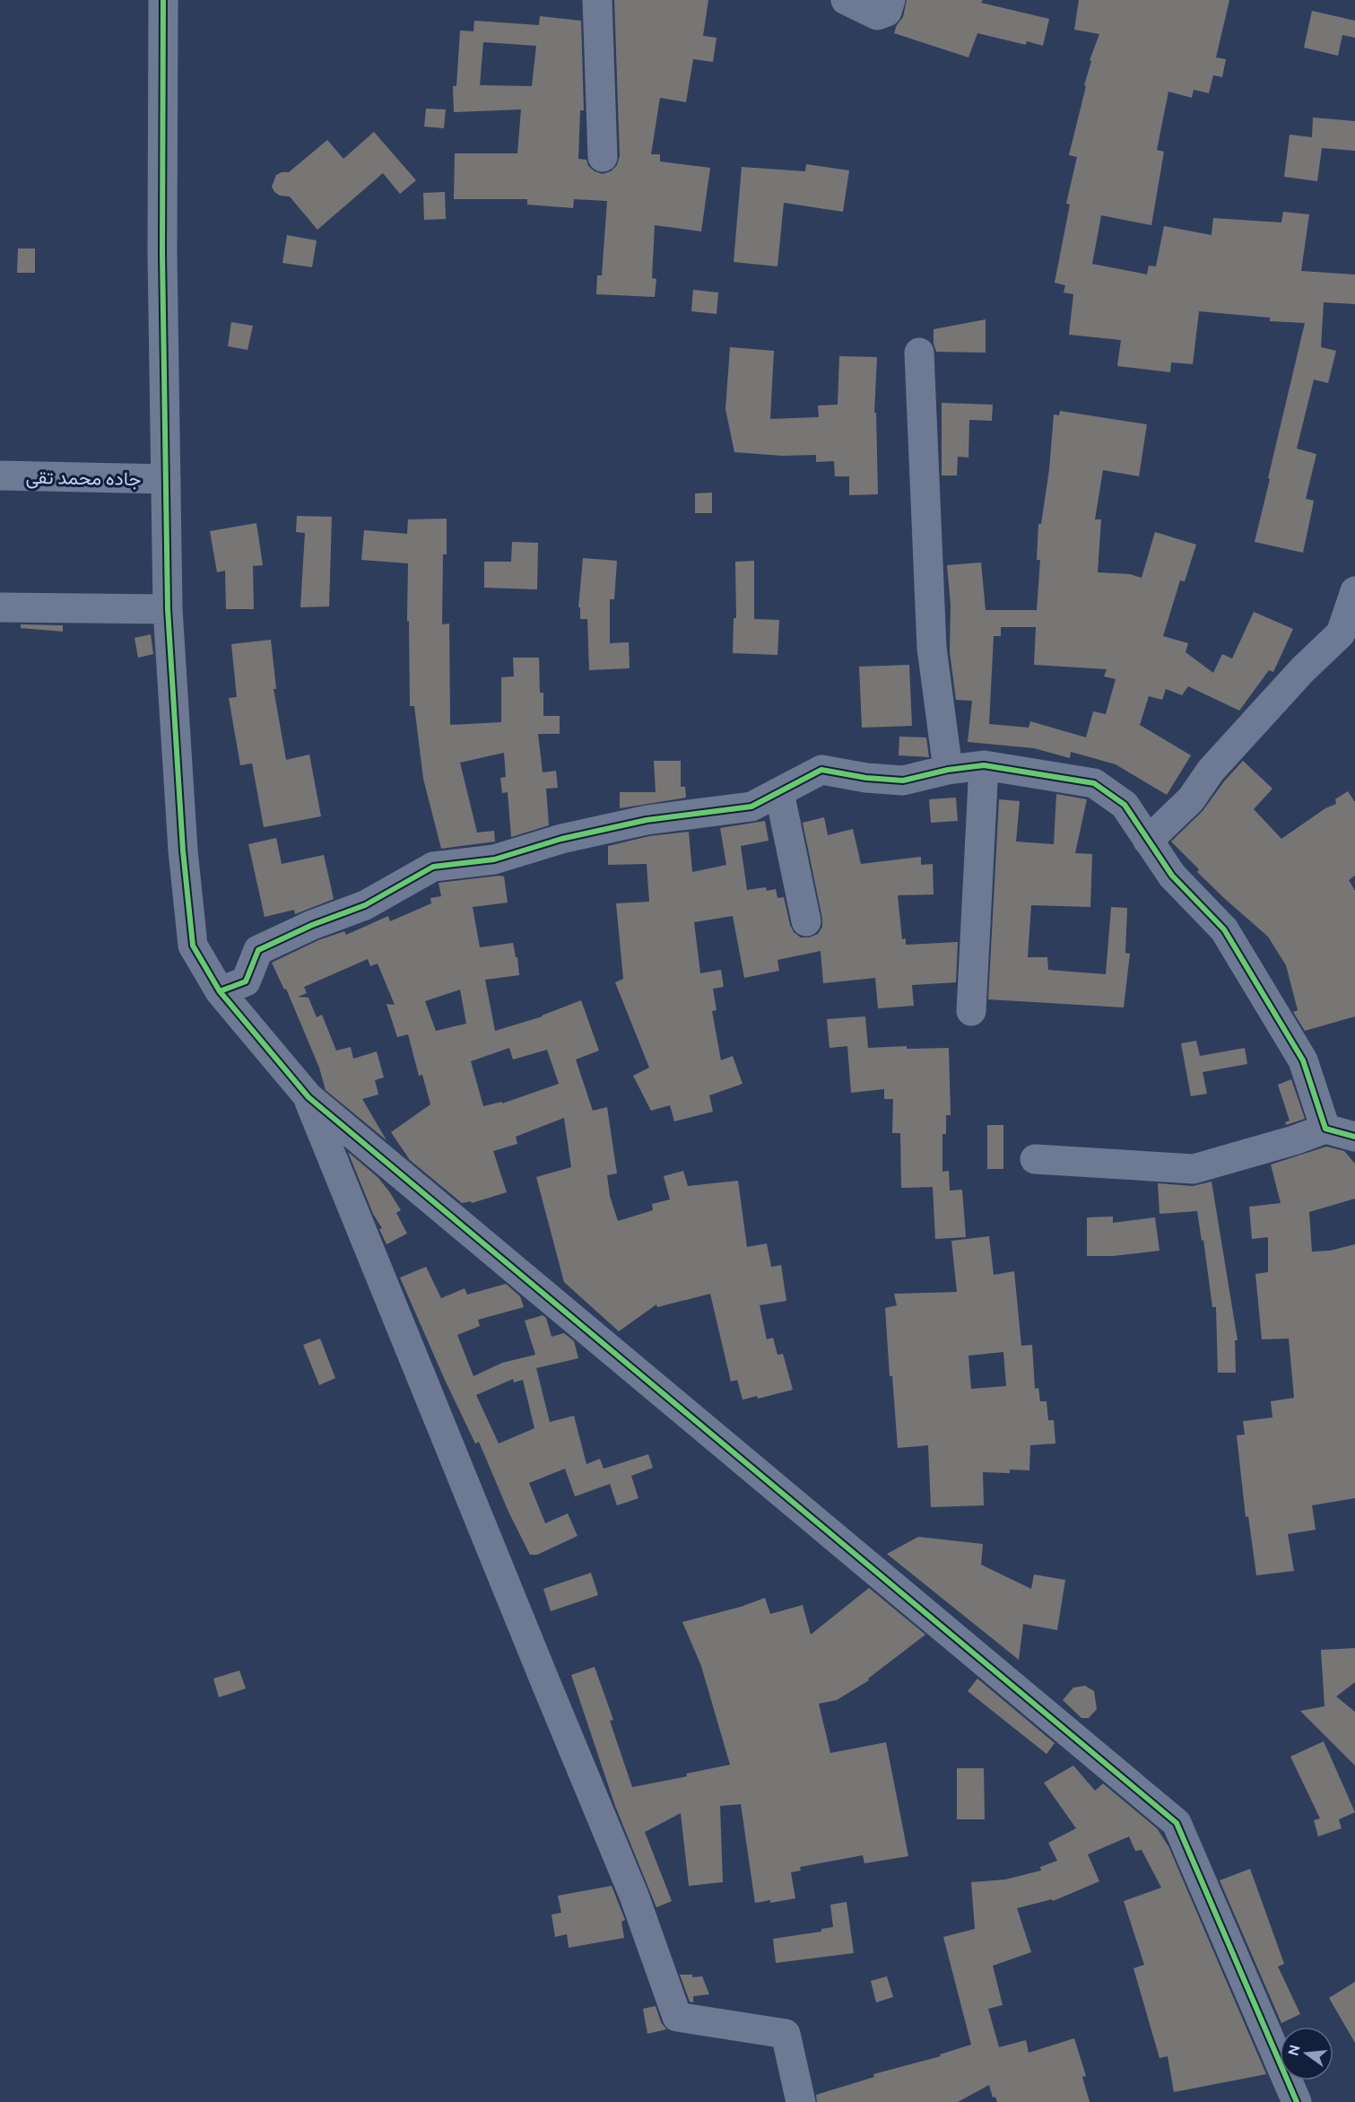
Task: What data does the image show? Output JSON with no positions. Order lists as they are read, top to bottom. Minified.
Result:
{"streets":{"street":["جاده محمد تقی"]},"north":"left"}
